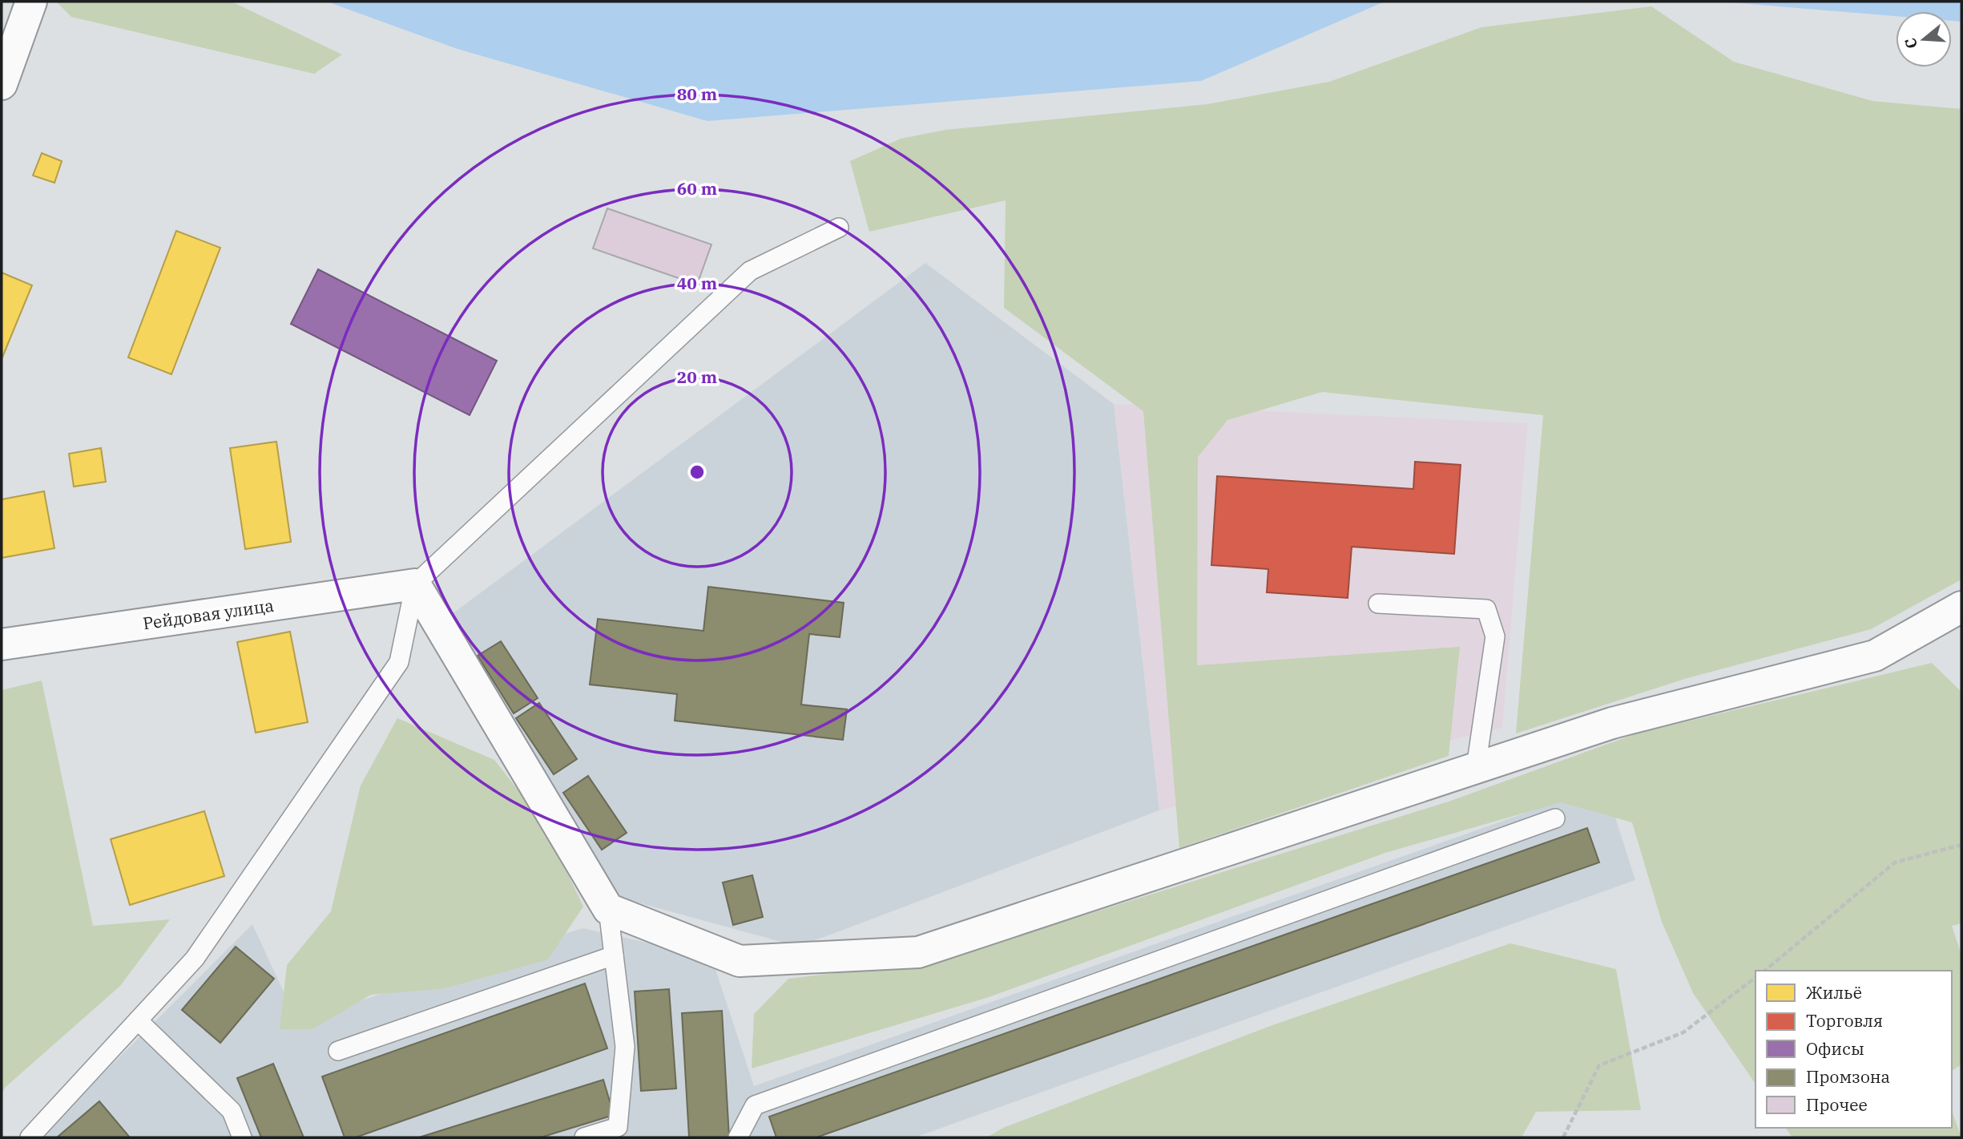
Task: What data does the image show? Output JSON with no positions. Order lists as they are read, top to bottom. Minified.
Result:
{"streets":{"street":["Рейдовая улица"]},"legend":["Жильё","Торговля","Офисы","Промзона","Прочее"],"north":"left","rings":["80 m","60 m","40 m","20 m"]}
